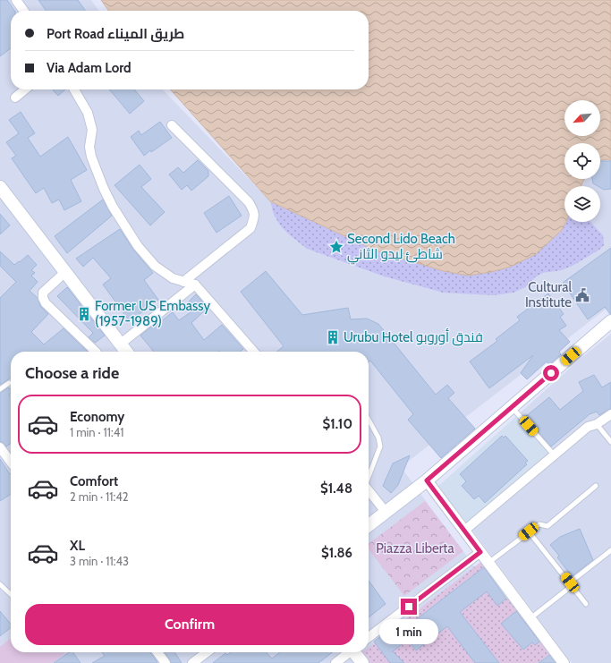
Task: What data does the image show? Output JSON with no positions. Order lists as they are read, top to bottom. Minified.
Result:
{"parks":["Piazza Liberta"],"places":{"place":["Second Lido Beach شاطئ ليدو الثاني"],"public building":["Cultural Institute"],"building":["Former US Embassy (1957-1989)","Urubu Hotel فندق أوروبو"]},"north":"bottom left","page":{"banner":["Port Road طريق الميناء","Via Adam Lord"],"heading":"Choose a ride","list":[{"name":"Economy","note":"1 min · 11:41","value":"$1.10"},{"name":"Comfort","note":"2 min · 11:42","value":"$1.48"},{"name":"XL","note":"3 min · 11:43","value":"$1.86"}],"buttons":"Confirm","bubble":"1 min"}}
